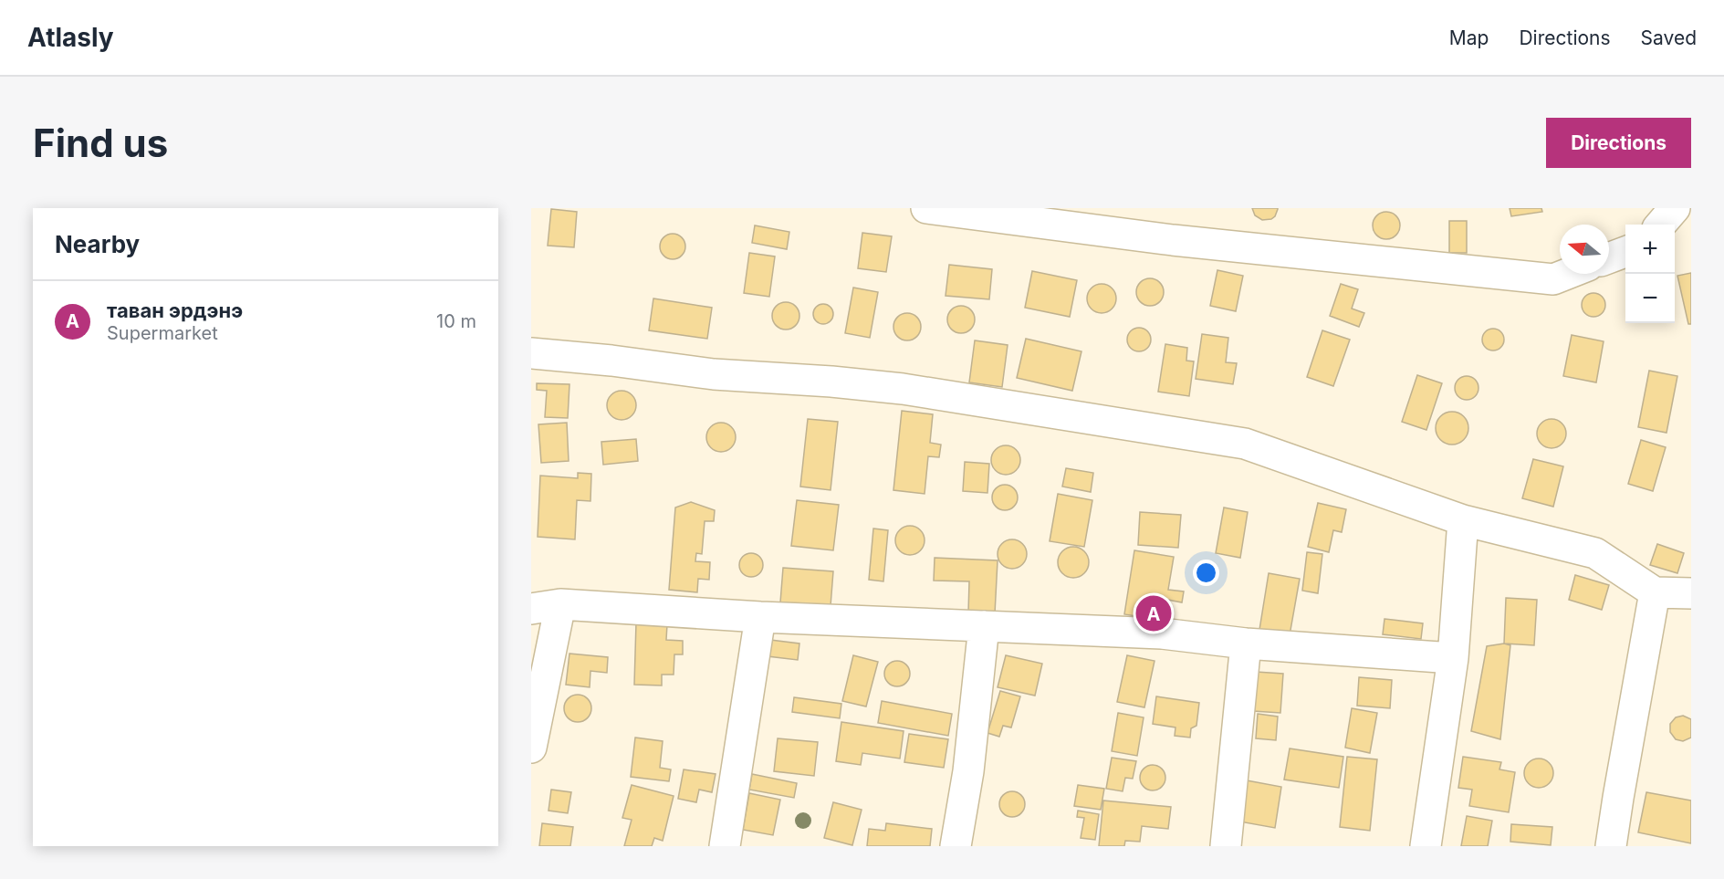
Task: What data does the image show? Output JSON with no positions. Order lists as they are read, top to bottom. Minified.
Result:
{"north":"left","page":{"header":"Atlasly","nav":["Map","Directions","Saved"],"buttons":"Directions","title":"Find us","heading":"Nearby","map_buttons":["+","−"],"list":[{"mark":"A","name":"таван эрдэнэ","note":"Supermarket","value":"10 m"}],"pins":"A"}}
